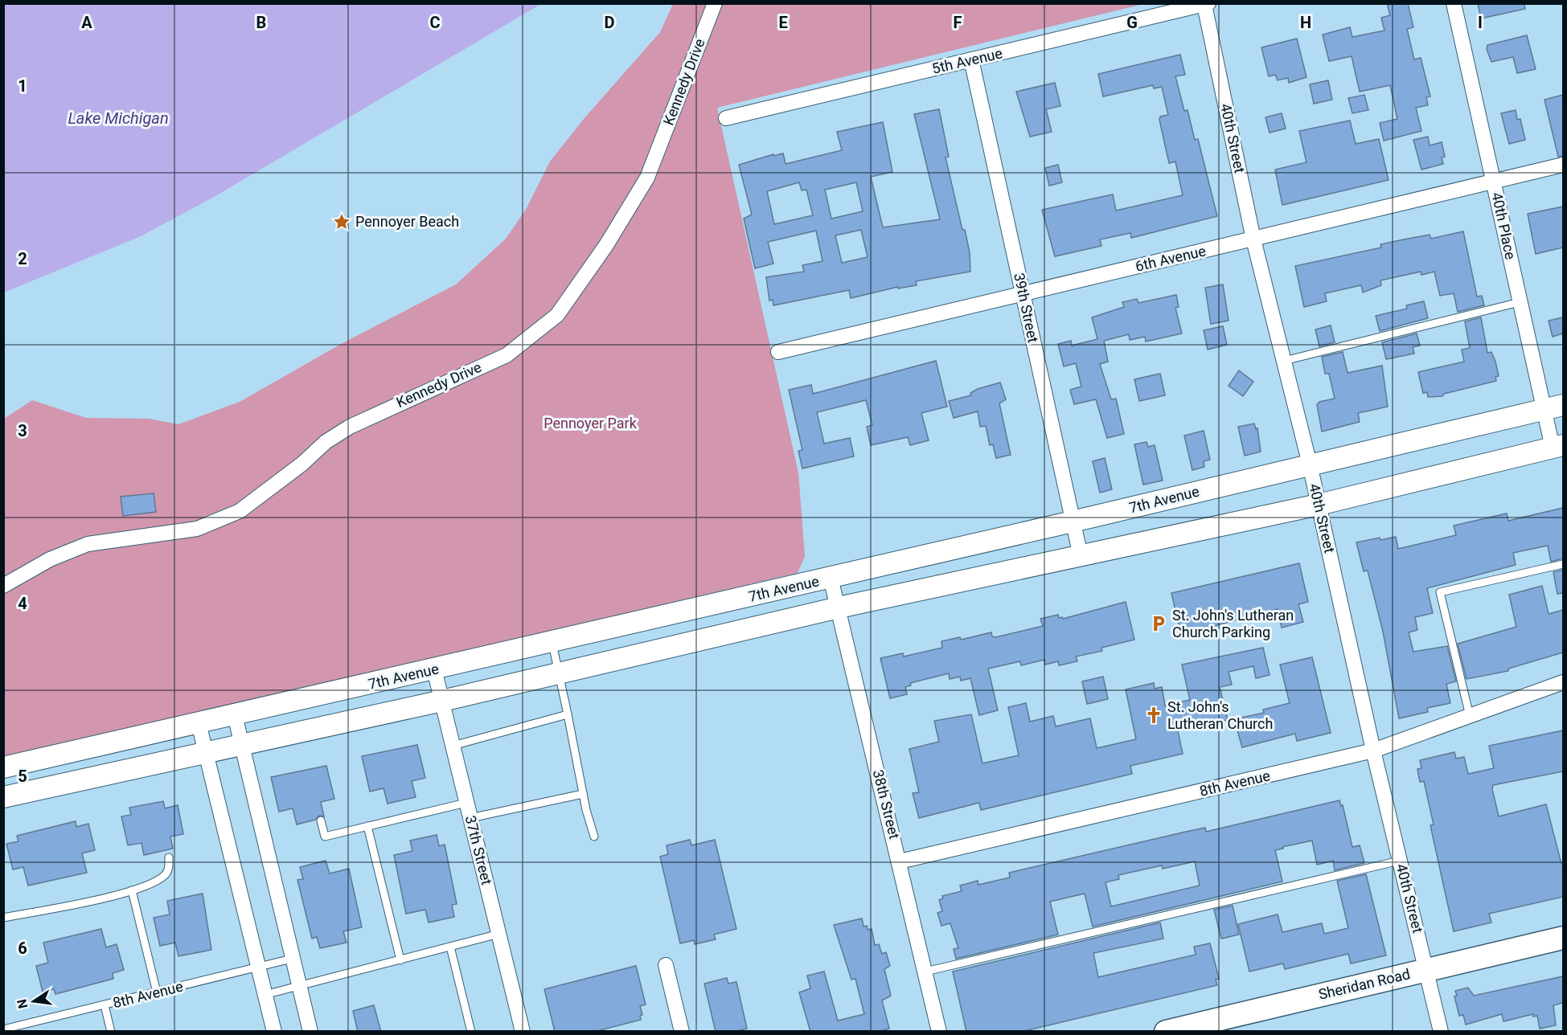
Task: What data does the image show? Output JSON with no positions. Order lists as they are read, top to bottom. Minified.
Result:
{"streets":{"main road":["Sheridan Road"],"street":["5th Avenue","Kennedy Drive","40th Street","40th Place","6th Avenue","39th Street","7th Avenue","8th Avenue","38th Street","37th Street"]},"crossings":[["5th Avenue","40th Street"],["5th Avenue","39th Street"],["40th Street","6th Avenue"],["40th Street","7th Avenue"],["40th Street","8th Avenue"],["40th Street","Sheridan Road"],["40th Place","6th Avenue"],["40th Place","7th Avenue"],["6th Avenue","39th Street"],["39th Street","7th Avenue"],["7th Avenue","38th Street"],["7th Avenue","37th Street"],["8th Avenue","38th Street"]],"water":["Lake Michigan"],"parks":["Pennoyer Park"],"places":{"place":["Pennoyer Beach"],"parking":["St. John's Lutheran Church Parking"],"church":["St. John's Lutheran Church"]},"north":"left","grid":{"columns":["A","B","C","D","E","F","G","H","I"],"rows":["1","2","3","4","5","6"]}}
